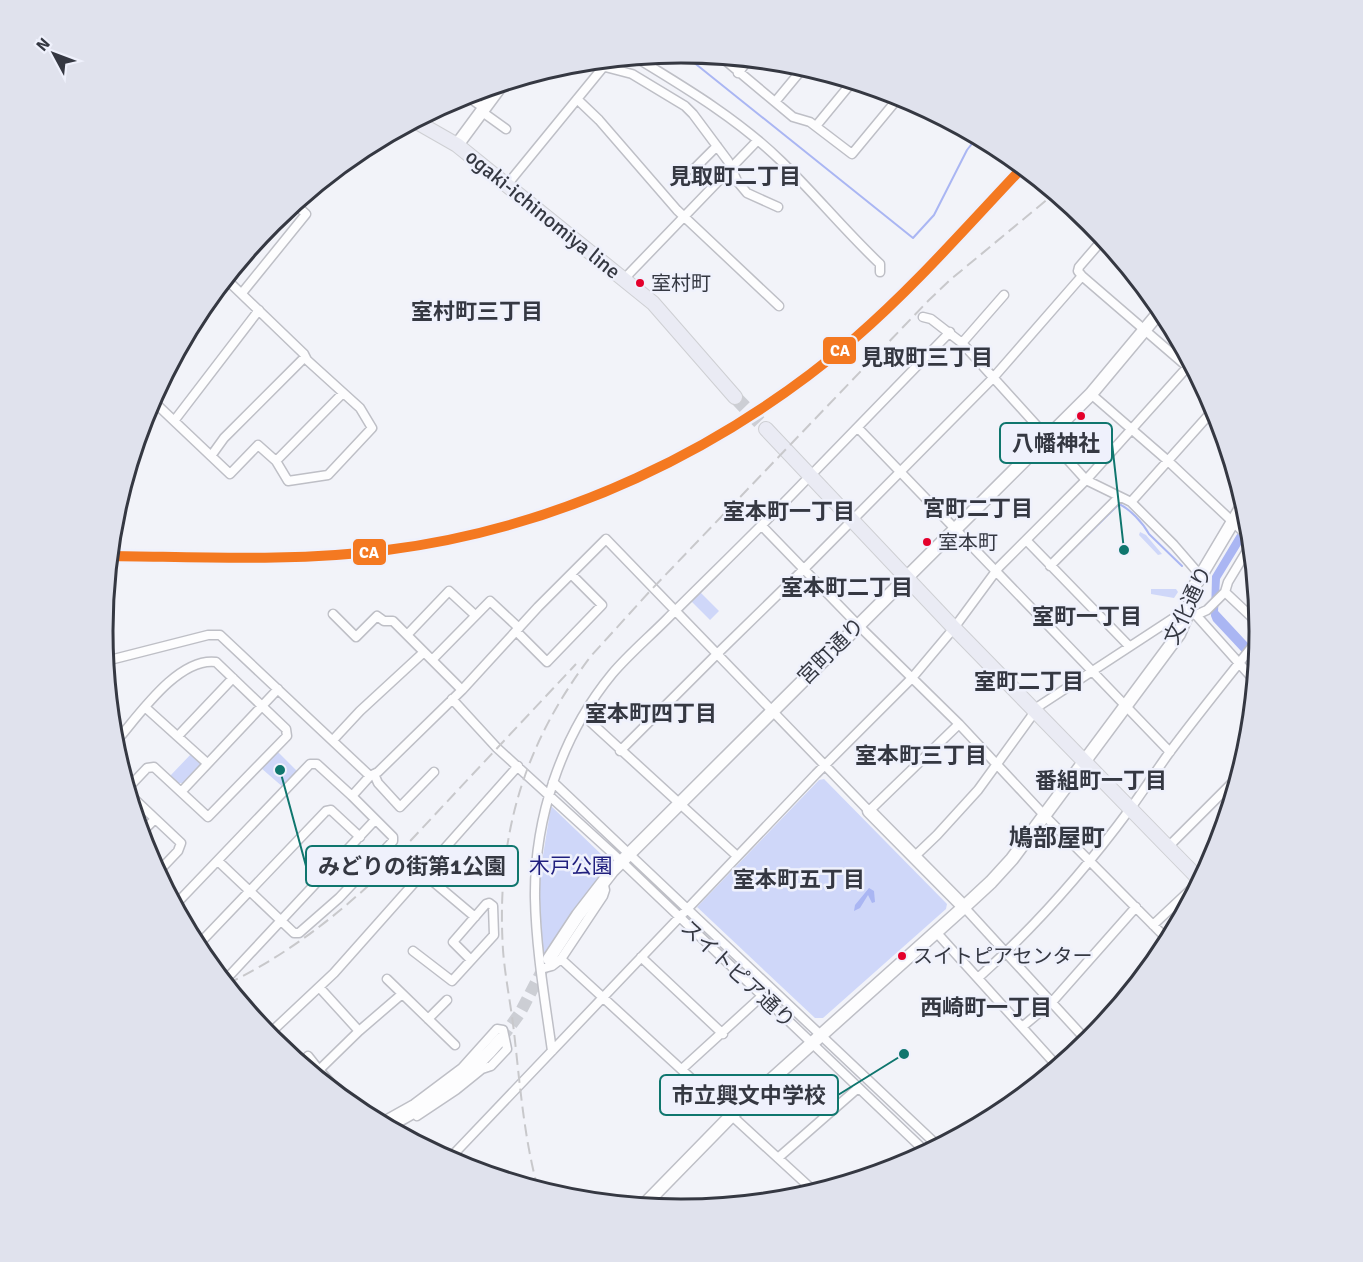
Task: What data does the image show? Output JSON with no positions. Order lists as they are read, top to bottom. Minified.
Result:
{"streets":{"main road":["ogaki-ichinomiya line"],"street":["文化通り","宮町通り","スイトピア通り"]},"crossings":[["文化通り","スイトピア通り"],["宮町通り","スイトピア通り"]],"districts":["見取町二丁目","室村町三丁目","見取町三丁目","宮町二丁目","室本町一丁目","室本町二丁目","室町一丁目","室町二丁目","室本町四丁目","室本町三丁目","番組町一丁目","鳩部屋町","室本町五丁目","西崎町一丁目"],"parks":["木戸公園"],"places":["室村町","室本町","八幡神社","みどりの街第1公園","スイトピアセンター","市立興文中学校"],"lines":["transit line CA"],"north":"top left"}
